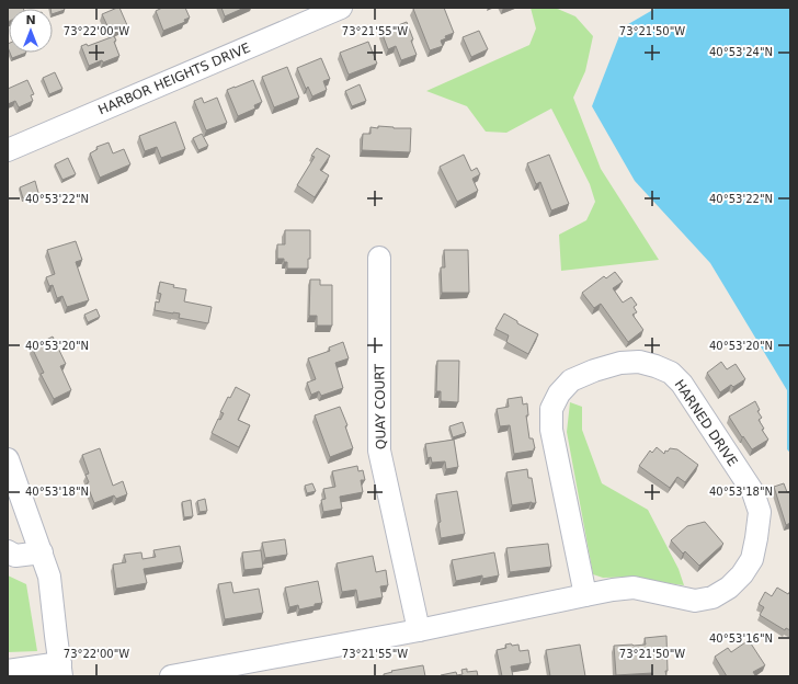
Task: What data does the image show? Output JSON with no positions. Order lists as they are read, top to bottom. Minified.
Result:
{"streets":{"street":["HARBOR HEIGHTS DRIVE","QUAY COURT","HARNED DRIVE"]},"crossings":[["QUAY COURT","HARNED DRIVE"]],"north":"top","coordinates":["73°22'00\"W","73°21'55\"W","73°21'50\"W","40°53'24\"N","40°53'22\"N","40°53'20\"N","40°53'18\"N","40°53'16\"N"]}
